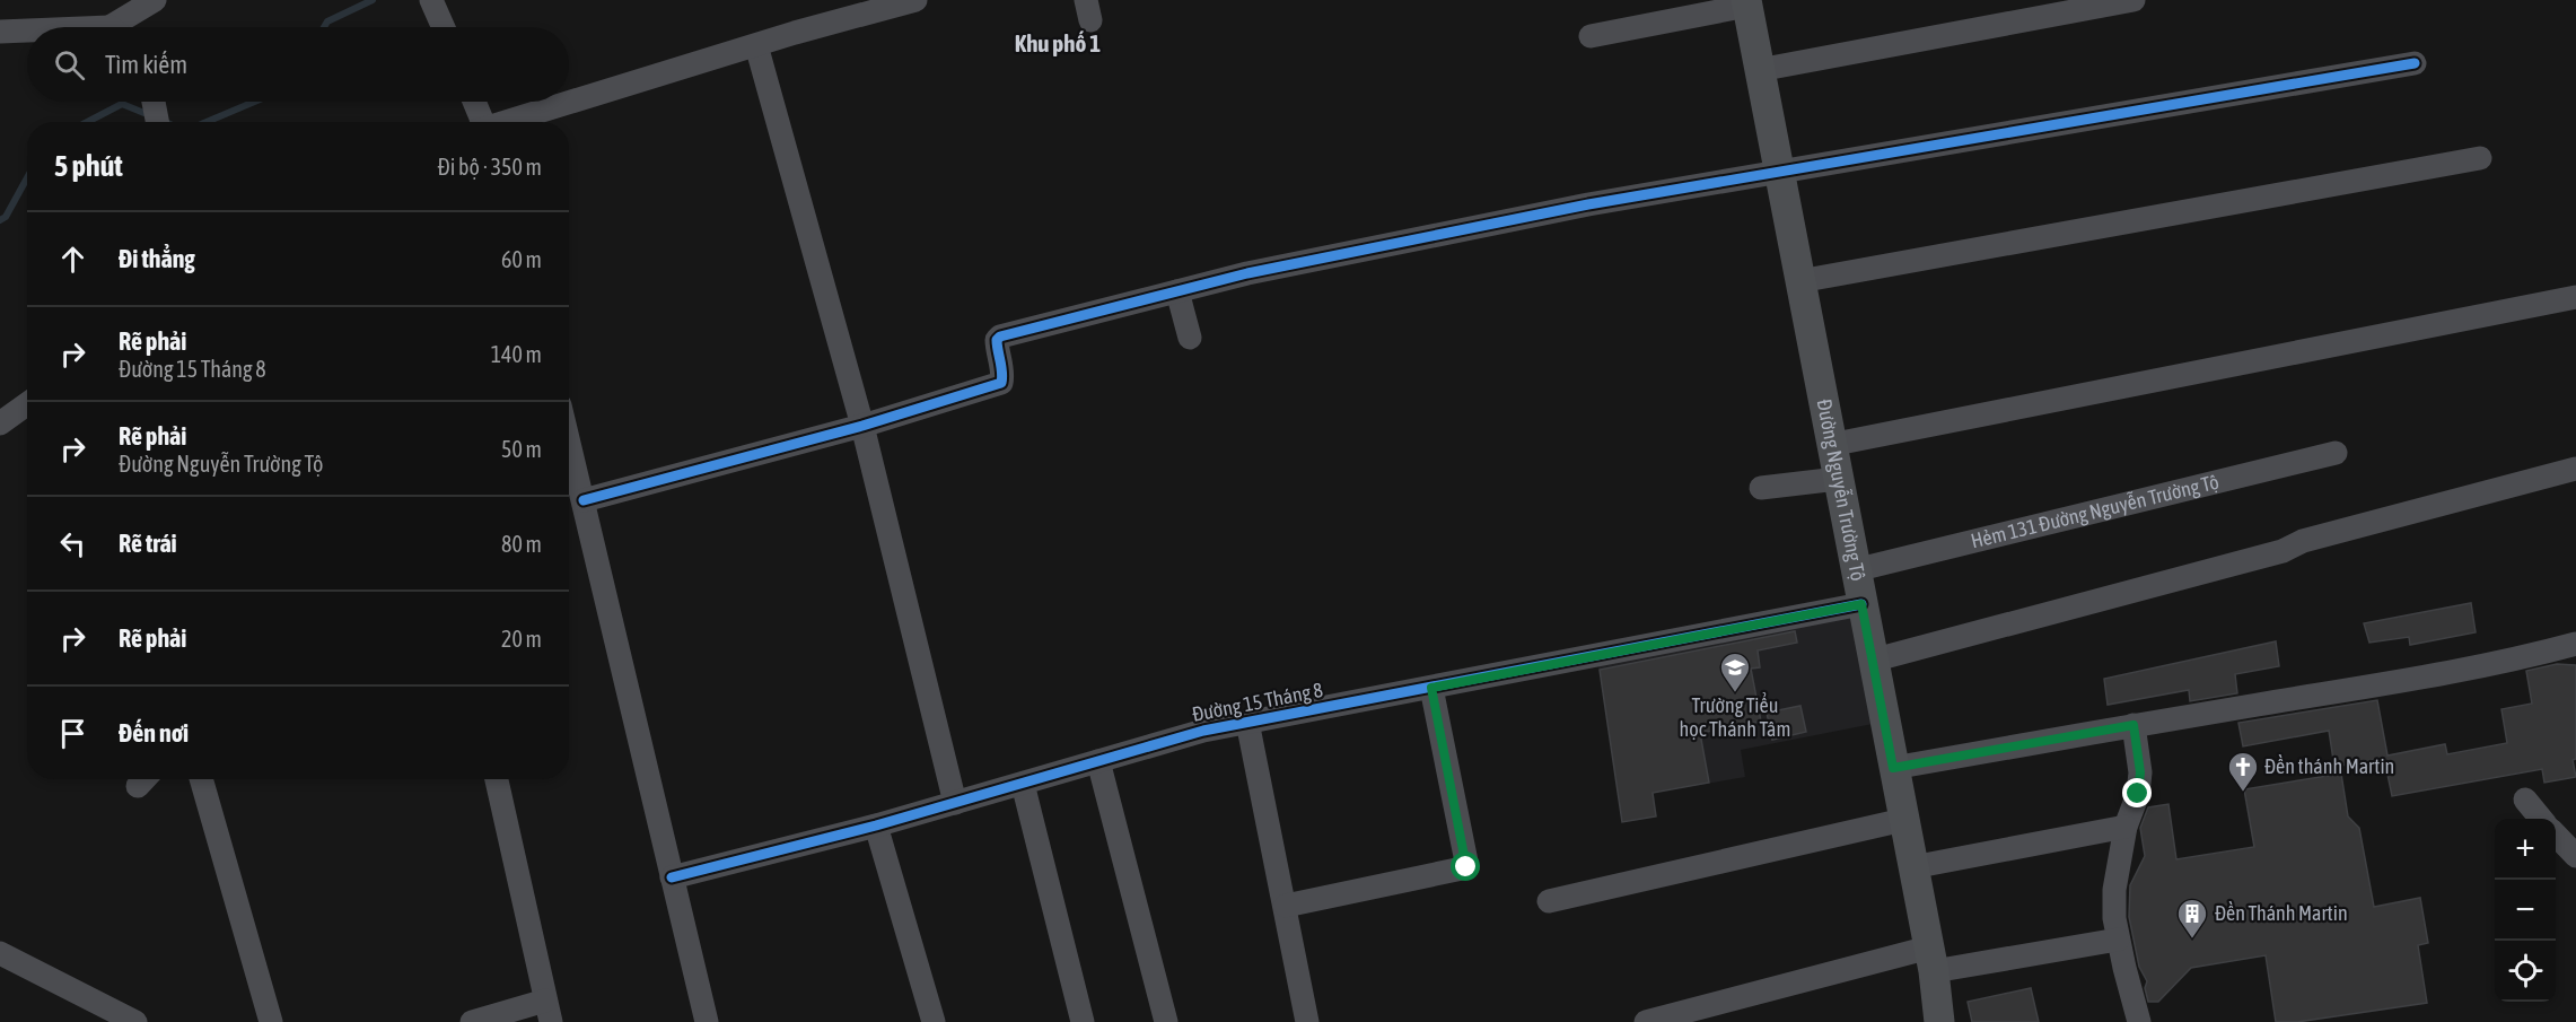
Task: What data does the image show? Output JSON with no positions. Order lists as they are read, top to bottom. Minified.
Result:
{"streets":{"main road":["Đường Nguyễn Trường Tộ"],"street":["Hẻm 131 Đường Nguyễn Trường Tộ","Đường 15 Tháng 8"]},"crossings":[["Đường Nguyễn Trường Tộ","Hẻm 131 Đường Nguyễn Trường Tộ"],["Đường Nguyễn Trường Tộ","Đường 15 Tháng 8"]],"districts":["Khu phố 1"],"places":{"school or university":["Trường Tiểu học Thánh Tâm"],"church":["Đền thánh Martin"],"building":["Đền Thánh Martin"]},"page":{"search":"Tìm kiếm","heading":["5 phút","Đi bộ · 350 m"],"list":[["Đi thẳng","60 m"],["Rẽ phải","Đường 15 Tháng 8","140 m"],["Rẽ phải","Đường Nguyễn Trường Tộ","50 m"],["Rẽ trái","80 m"],["Rẽ phải","20 m"],"Đến nơi"],"map_buttons":["+","−"]}}
